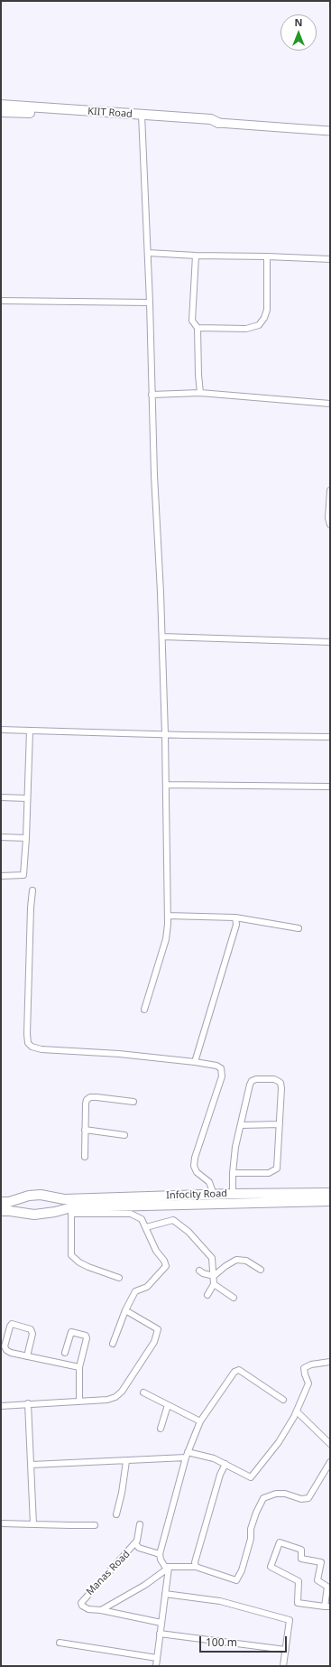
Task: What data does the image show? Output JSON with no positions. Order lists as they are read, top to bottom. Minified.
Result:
{"streets":{"main road":["KIIT Road","Infocity Road"],"street":["Manas Road"]},"scale_bar":"100 m","north":"top"}
